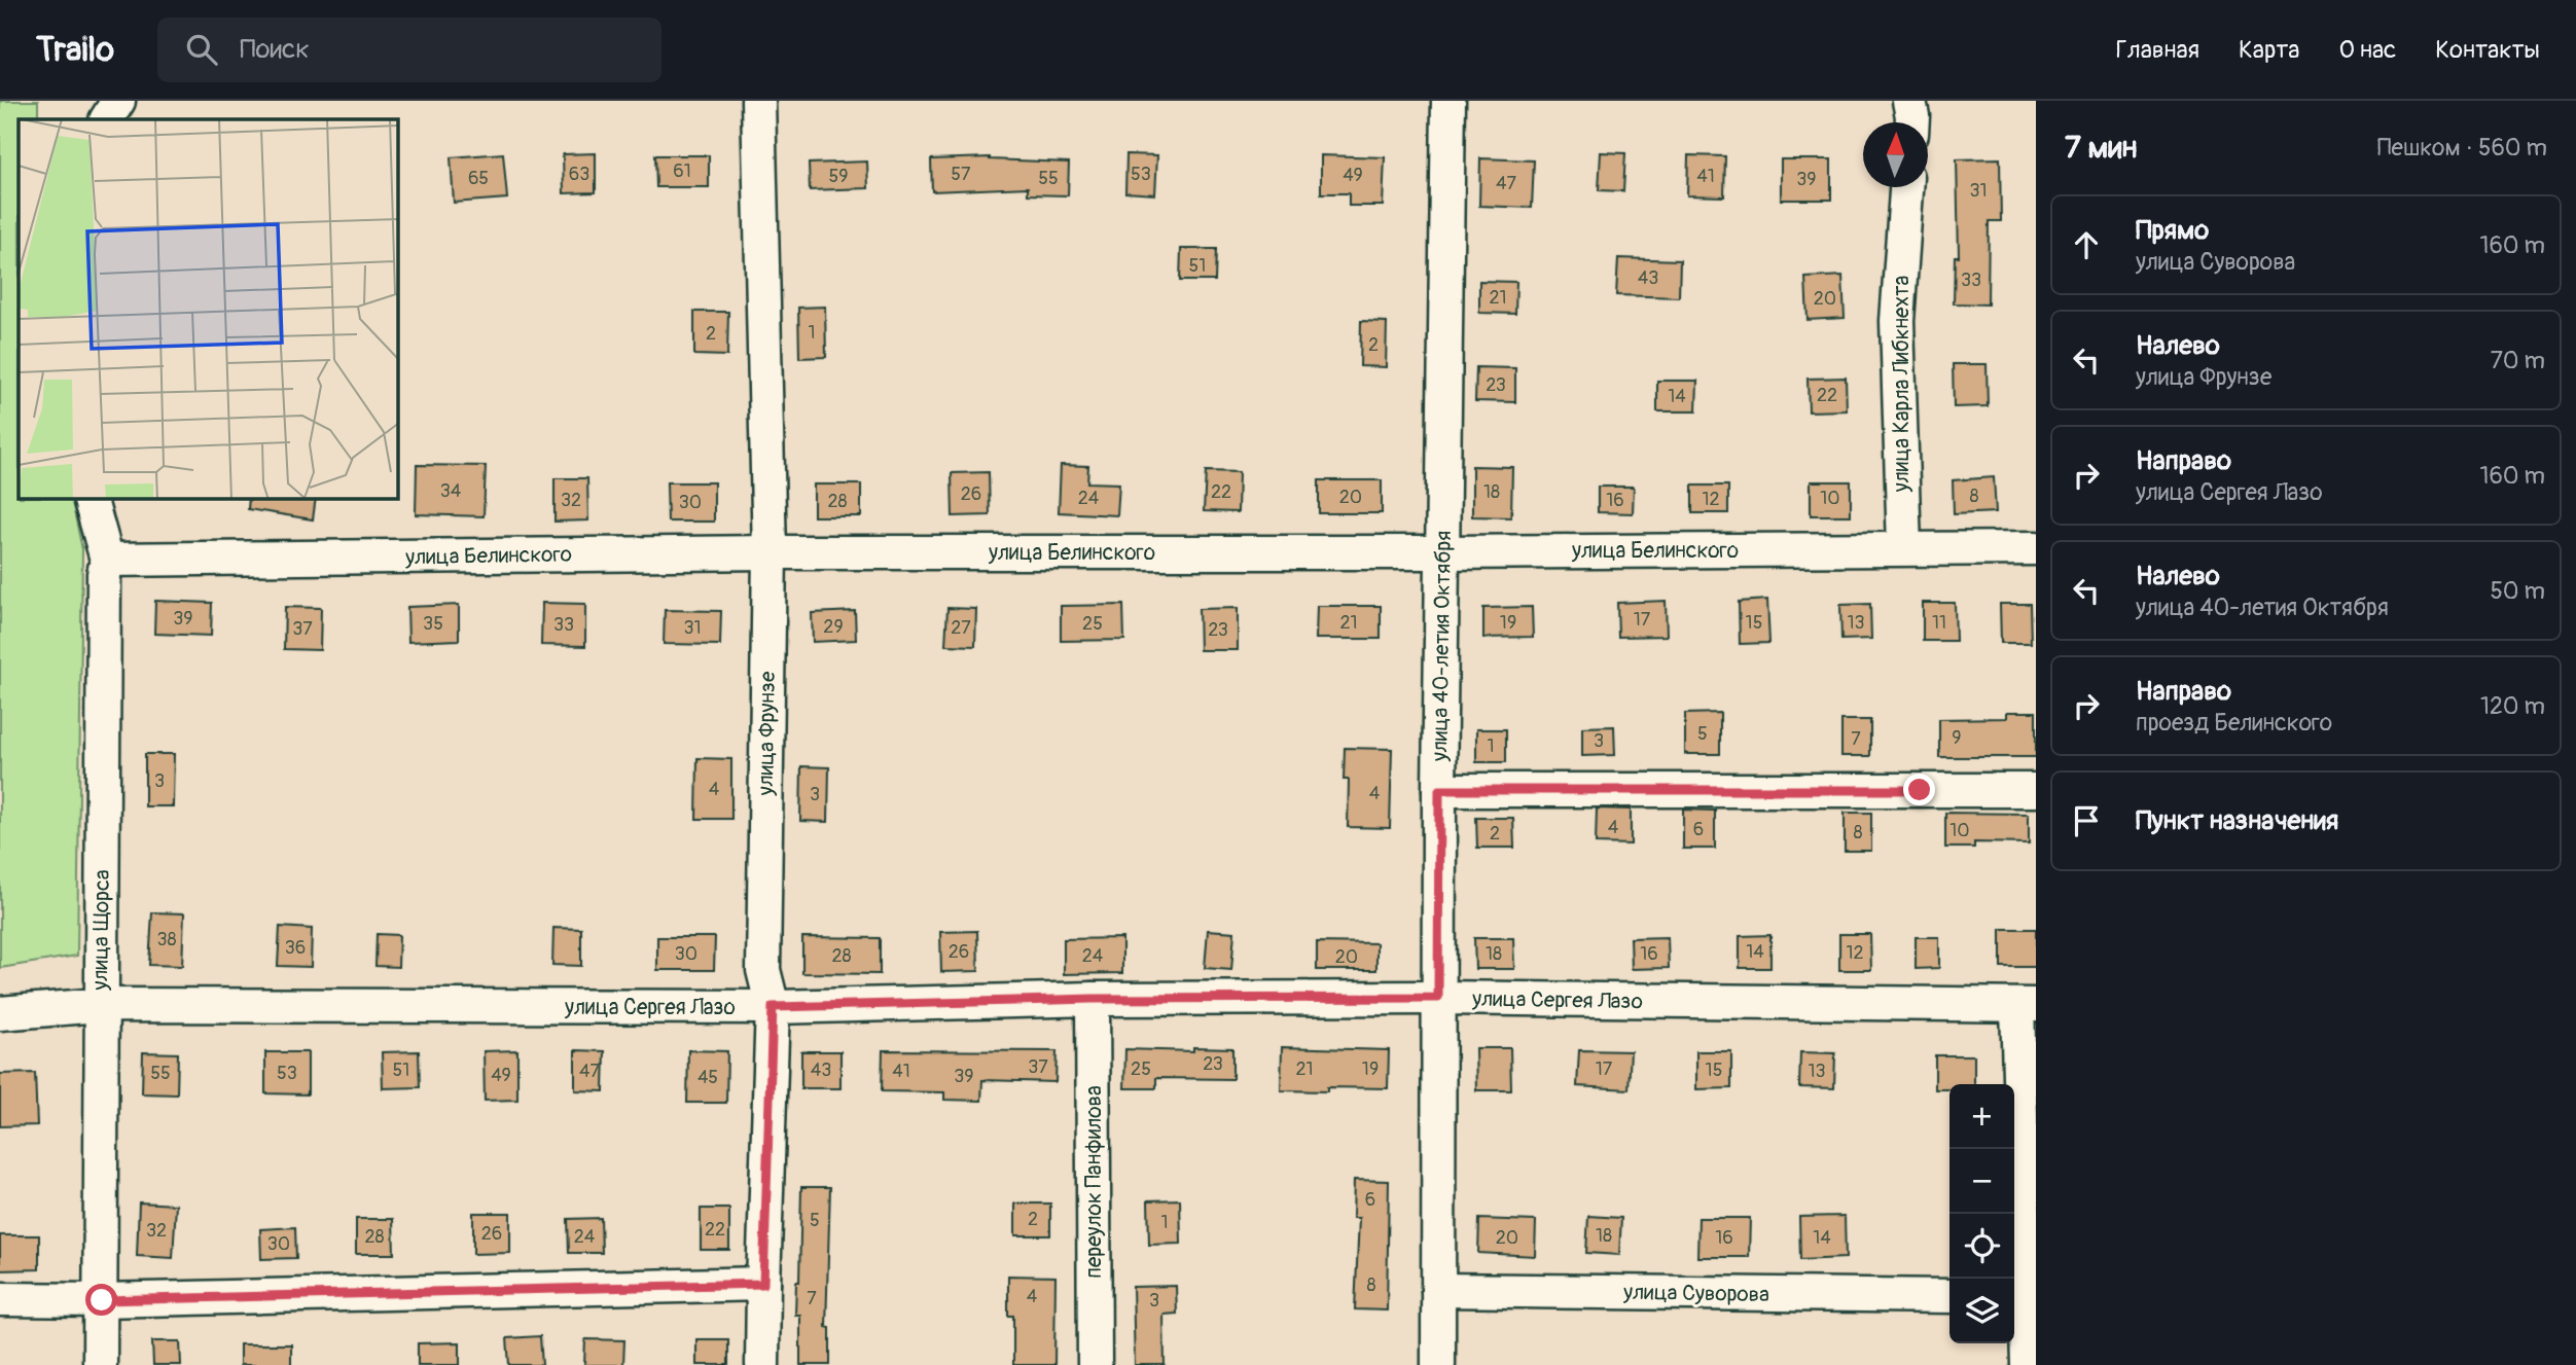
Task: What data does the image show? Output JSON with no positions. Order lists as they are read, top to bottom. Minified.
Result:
{"streets":{"street":["улица Карла Либкнехта","улица Белинского","улица 40-летия Октября","улица Фрунзе","улица Щорса","улица Сергея Лазо","переулок Панфилова","улица Суворова"]},"crossings":[["улица Карла Либкнехта","улица Белинского"],["улица Белинского","улица 40-летия Октября"],["улица Белинского","улица Фрунзе"],["улица Белинского","улица Щорса"],["улица 40-летия Октября","улица Сергея Лазо"],["улица 40-летия Октября","улица Суворова"],["улица Фрунзе","улица Сергея Лазо"],["улица Щорса","улица Сергея Лазо"],["улица Сергея Лазо","переулок Панфилова"]],"house_numbers":["61","63","57","53","49","59","41","65","55","39","47","31","51","43","33","21","20","1","2","2","23","22","14","34","22","18","26","8","20","24","10","12","32","16","28","30","39","17","21","19","15","13","11","35","25","33","29","31","27","37","23","5","9","7","3","1","3","4","4","3","4","6","10","8","2","38","36","26","14","12","30","18","16","28","24","20","23","37","25","21","19","17","51","43","15","47","41","13","55","53","49","39","45","6","2","5","1","22","32","26","18","28","24","20","16","14","30","8","4","7","3"],"north":"top","page":{"header":"Trailo","search":"Поиск","nav":["Главная","Карта","О нас","Контакты"],"heading":["7 мин","Пешком · 560 m"],"list":[["Прямо","улица Суворова","160 m"],["Налево","улица Фрунзе","70 m"],["Направо","улица Сергея Лазо","160 m"],["Налево","улица 40-летия Октября","50 m"],["Направо","проезд Белинского","120 m"],"Пункт назначения"],"map_buttons":["+","−"]}}
